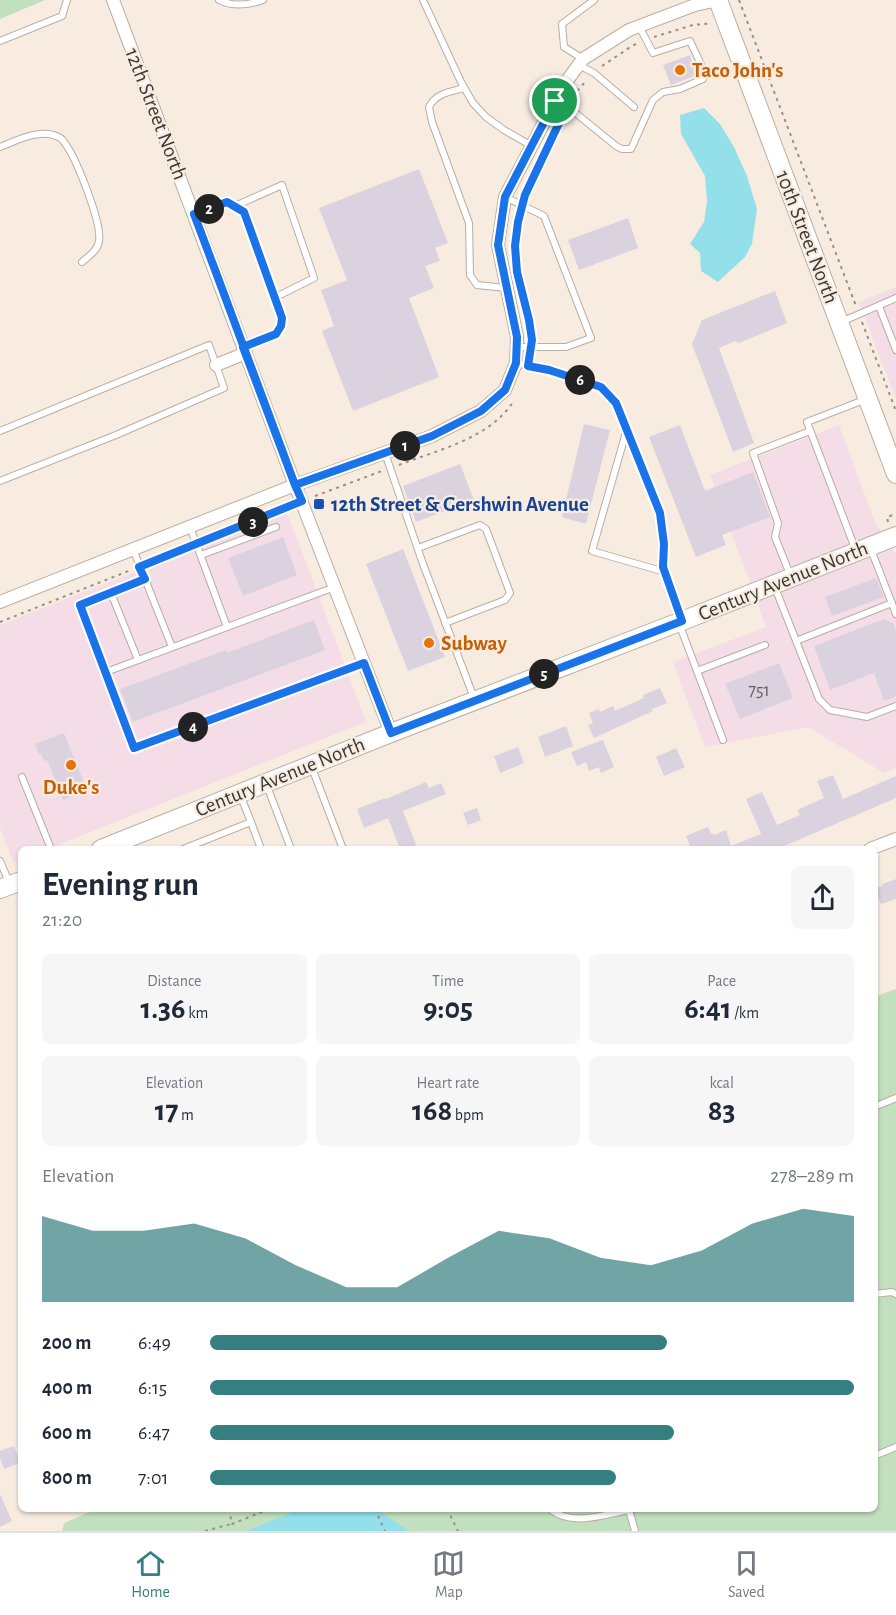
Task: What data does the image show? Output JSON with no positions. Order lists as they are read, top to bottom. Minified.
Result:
{"streets":{"main road":["10th Street North","Century Avenue North"],"street":["12th Street North"]},"crossings":[["12th Street North","Century Avenue North"]],"places":{"other":["Taco John's","Subway","Duke's"],"transit":["12th Street & Gershwin Avenue"]},"house_numbers":["751"],"page":{"pins":["2","6","1","3","5","4"],"heading":["Evening run","21:20"],"stats":[["Distance","1.36 km"],["Time","9:05"],["Pace","6:41 /km"],["Elevation","17 m"],["Heart rate","168 bpm"],["kcal","83"]],"chart":["Elevation","278–289 m"],"list":[{"name":"200 m","note":"6:49"},{"name":"400 m","note":"6:15"},{"name":"600 m","note":"6:47"},{"name":"800 m","note":"7:01"}],"tabs":["Home","Map","Saved"]}}
